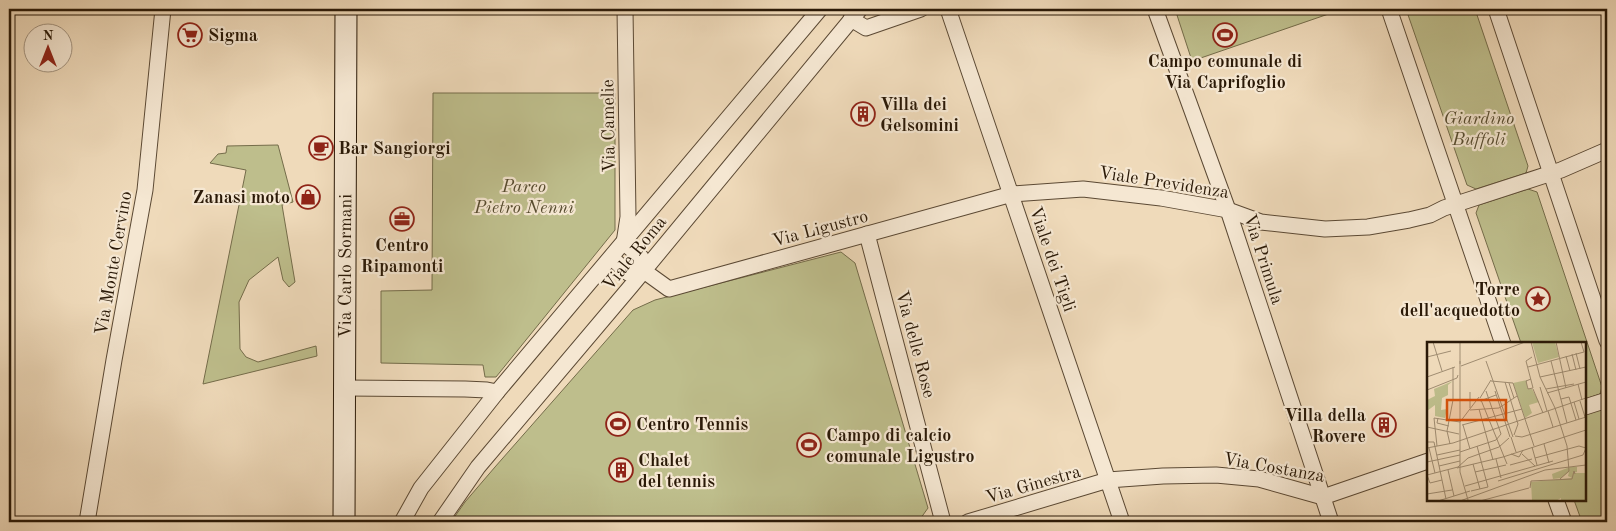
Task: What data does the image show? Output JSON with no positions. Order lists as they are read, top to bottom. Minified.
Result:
{"streets":{"main road":["Via Carlo Sormani"],"street":["Via Camelie","Viale Previdenza","Via Ligustro","Viale Roma","Viale dei Tigli","Via Primula","Via Monte Cervino","Via delle Rose","Via Costanza","Via Ginestra"]},"crossings":[["Via Camelie","Viale Roma"],["Viale Previdenza","Via Ligustro"],["Viale Previdenza","Viale dei Tigli"],["Viale Previdenza","Via Primula"],["Via Ligustro","Viale Roma"],["Via Ligustro","Viale dei Tigli"],["Via Ligustro","Via delle Rose"],["Viale dei Tigli","Via Costanza"],["Viale dei Tigli","Via Ginestra"],["Via Primula","Via Costanza"],["Via Costanza","Via Ginestra"]],"parks":["Giardino Buffoli","Parco Pietro Nenni"],"places":{"supermarket":["Sigma"],"sports":["Campo comunale di Via Caprifoglio","Centro Tennis","Campo di calcio comunale Ligustro"],"building":["Villa dei Gelsomini","Villa della Rovere","Chalet del tennis"],"cafe":["Bar Sangiorgi"],"shop":["Zanasi moto"],"office":["Centro Ripamonti"],"place":["Torre dell'acquedotto"]},"north":"top"}
